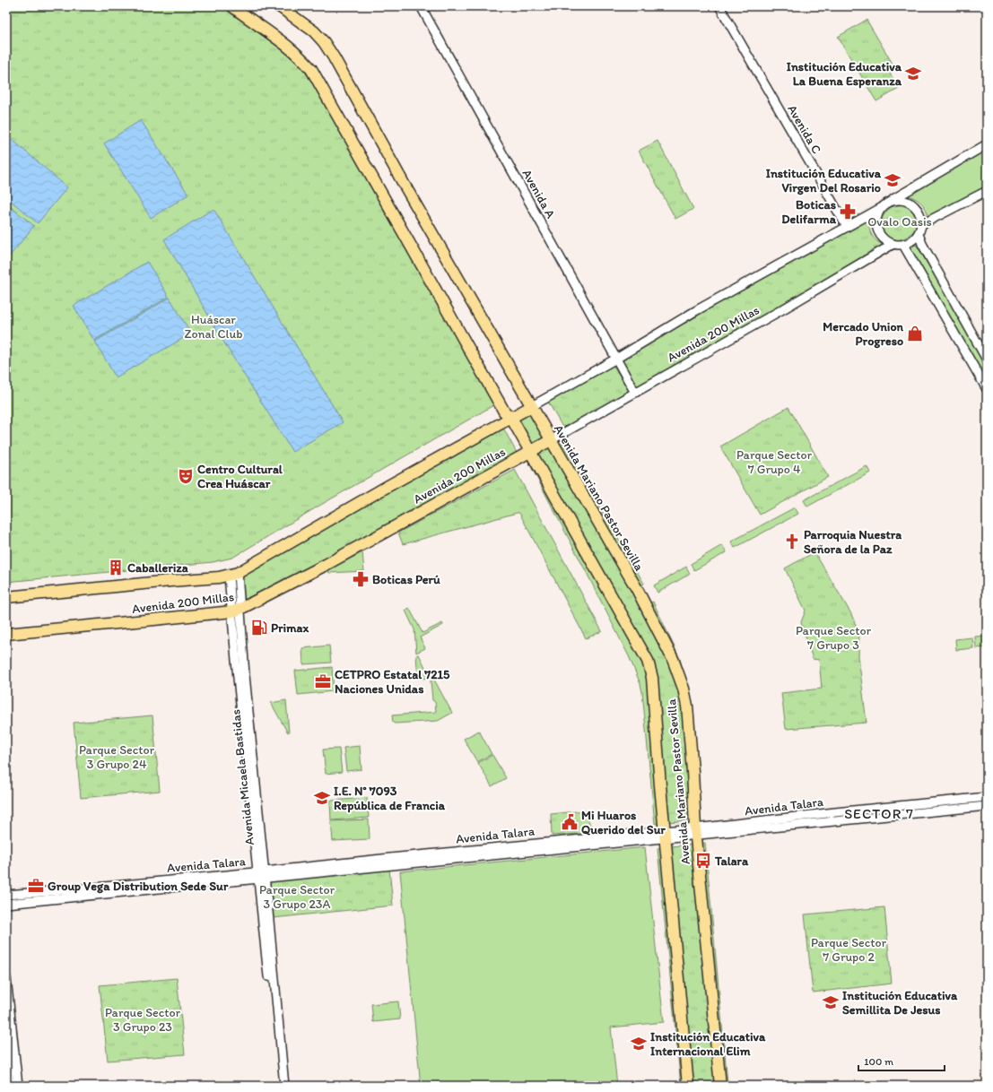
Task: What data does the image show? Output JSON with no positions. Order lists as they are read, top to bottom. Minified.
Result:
{"streets":{"main road":["Avenida 200 Millas","Avenida Mariano Pastor Sevilla"],"street":["Avenida C","Avenida A","Avenida Micaela Bastidas","Avenida Talara"]},"crossings":[["Avenida C","Avenida 200 Millas"],["Avenida A","Avenida 200 Millas"],["Avenida 200 Millas","Avenida Mariano Pastor Sevilla"],["Avenida 200 Millas","Avenida Micaela Bastidas"],["Avenida Mariano Pastor Sevilla","Avenida Talara"],["Avenida Micaela Bastidas","Avenida Talara"]],"districts":["SECTOR 7"],"parks":["Ovalo Oasis","Huáscar Zonal Club","Parque Sector 7 Grupo 4","Parque Sector 7 Grupo 3","Parque Sector 3 Grupo 24","Parque Sector 3 Grupo 23A","Parque Sector 7 Grupo 2","Parque Sector 3 Grupo 23"],"places":{"school or university":["Institución Educativa La Buena Esperanza","Institución Educativa Virgen Del Rosario","I.E. N° 7093 República de Francia","Institución Educativa Semillita De Jesus","Institución Educativa Internacional Elim"],"pharmacy":["Boticas Delifarma","Boticas Perú"],"shop":["Mercado Union Progreso"],"theatre":["Centro Cultural Crea Huáscar"],"church":["Parroquia Nuestra Señora de la Paz"],"building":["Caballeriza"],"fuel station":["Primax"],"office":["CETPRO Estatal 7215 Naciones Unidas","Group Vega Distribution Sede Sur"],"public building":["Mi Huaros Querido del Sur"],"bus stop":["Talara"]},"scale_bar":"100 m"}
